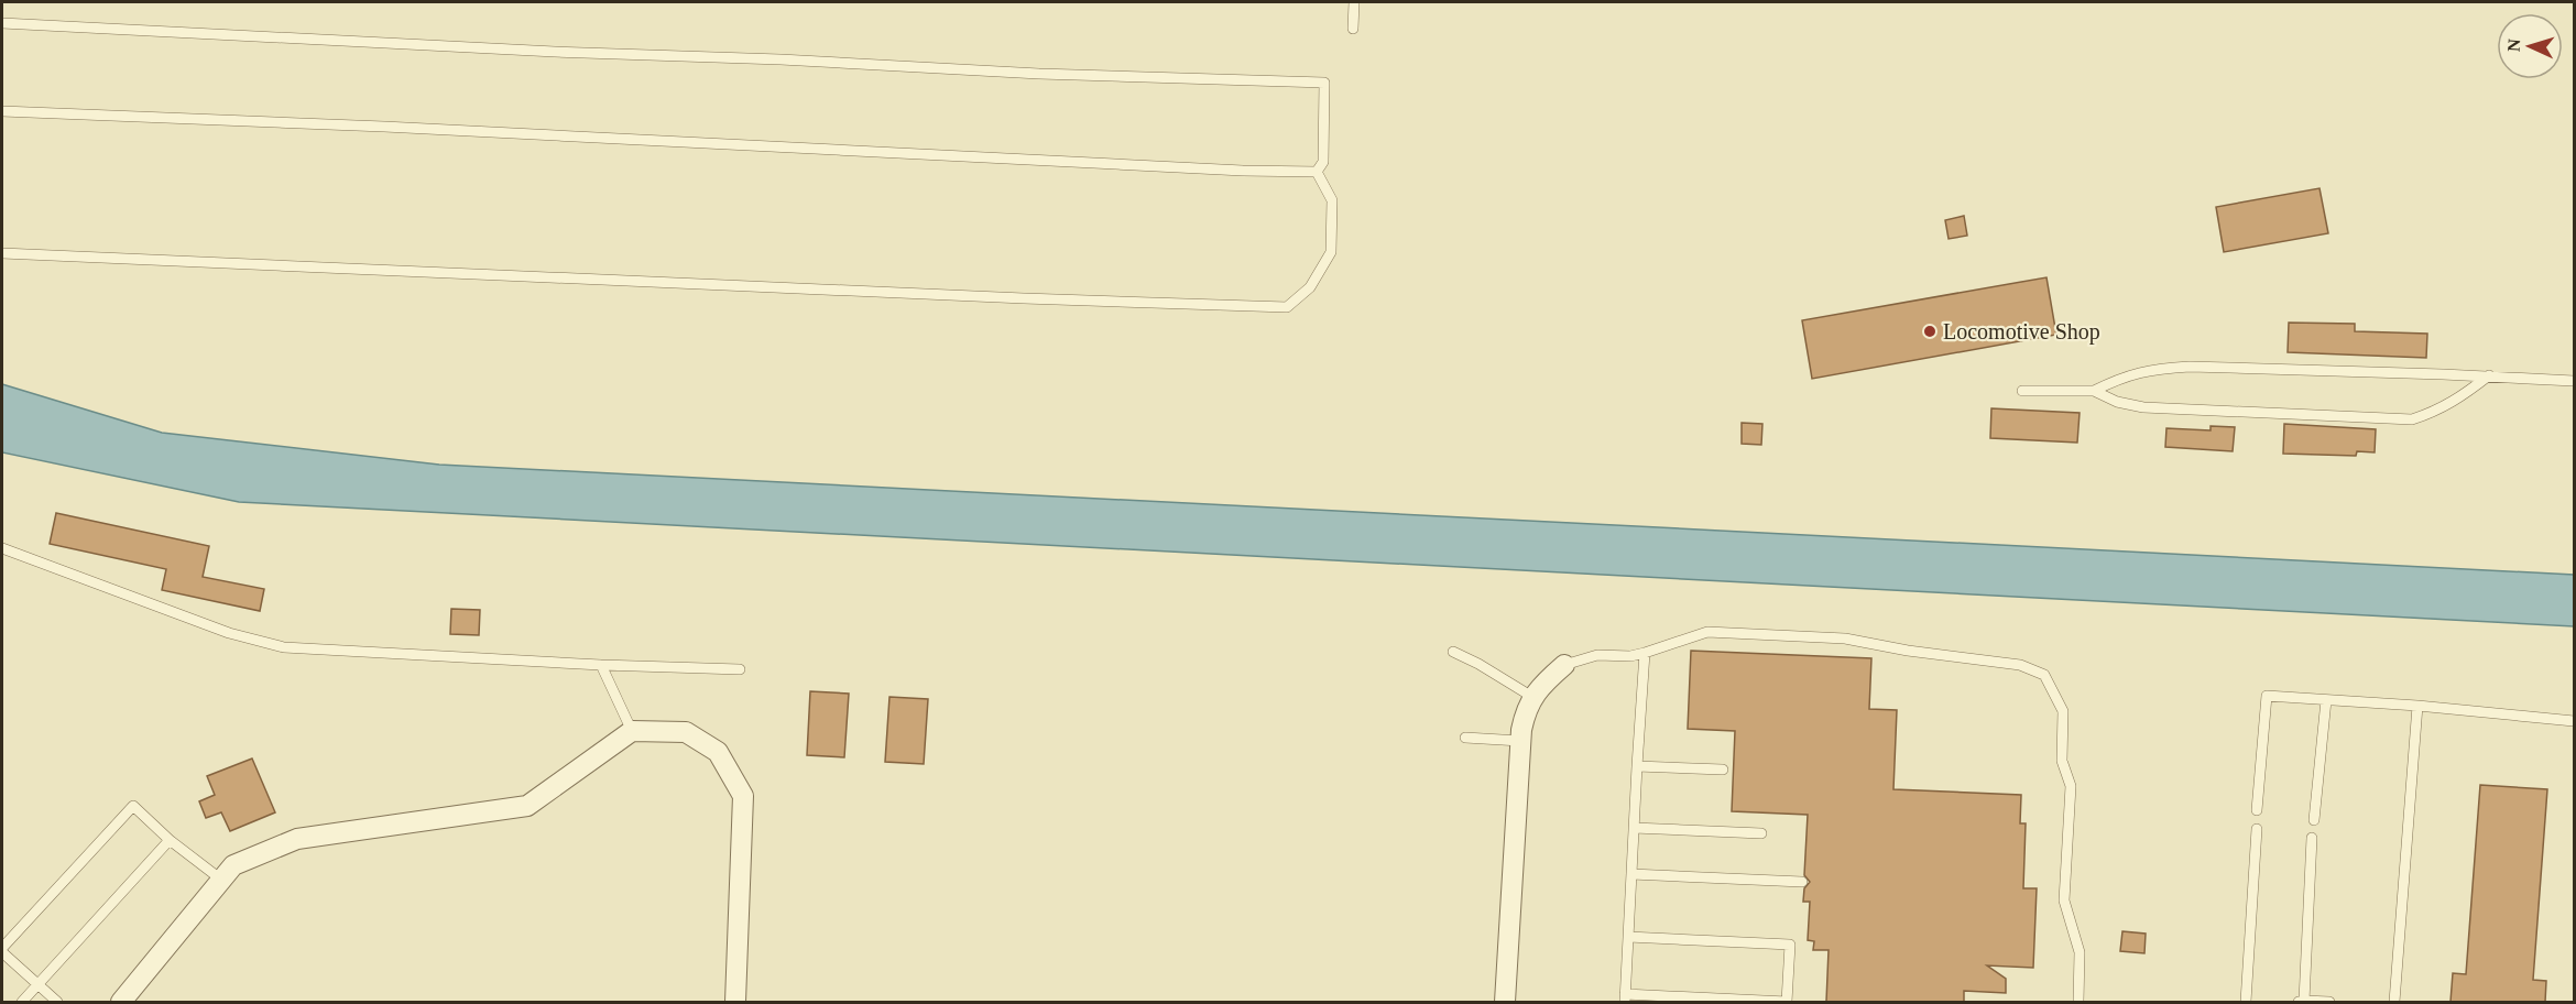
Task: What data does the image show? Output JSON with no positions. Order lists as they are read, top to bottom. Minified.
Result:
{"places":["Locomotive Shop"],"north":"left"}
